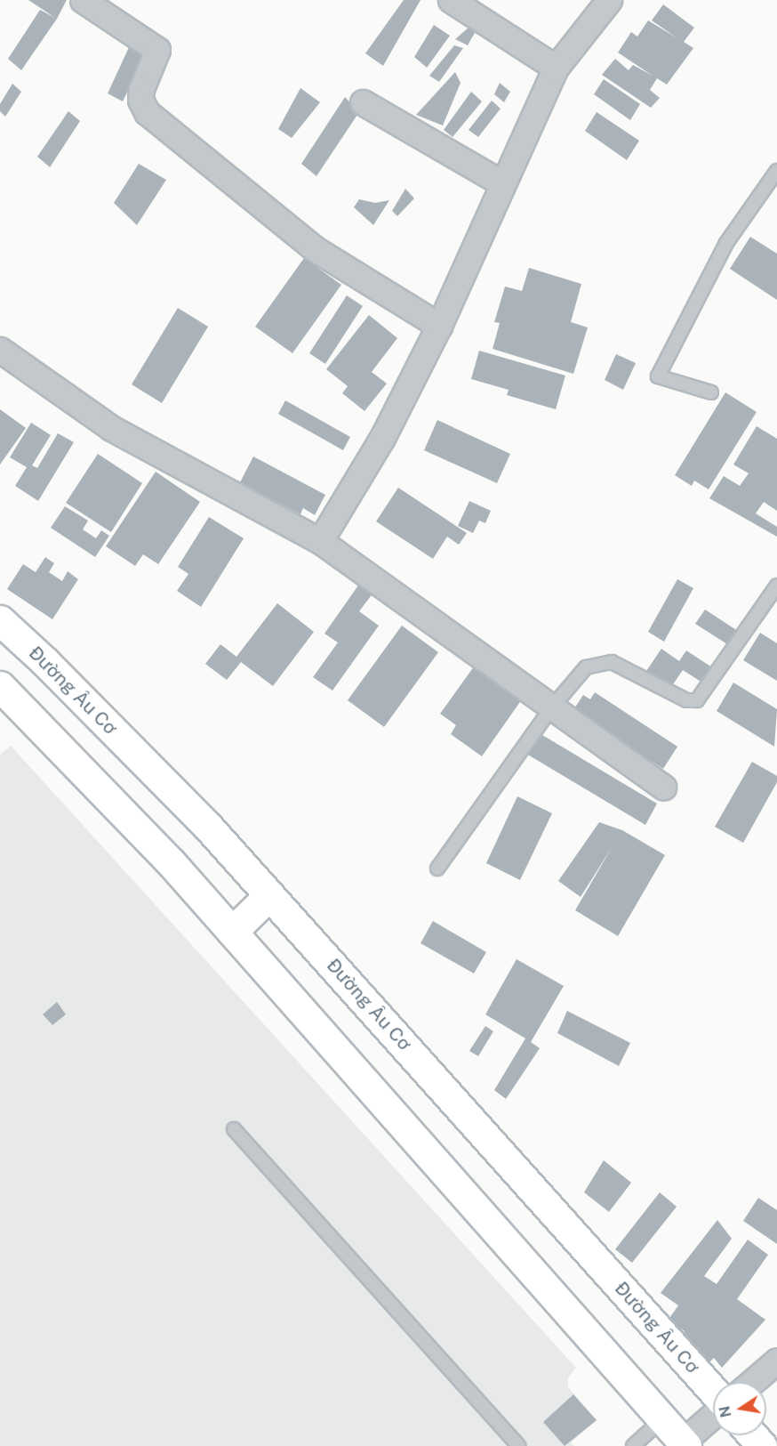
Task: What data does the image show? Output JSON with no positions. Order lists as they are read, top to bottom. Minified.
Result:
{"streets":{"street":["Đường Âu Cơ"]},"north":"left"}
